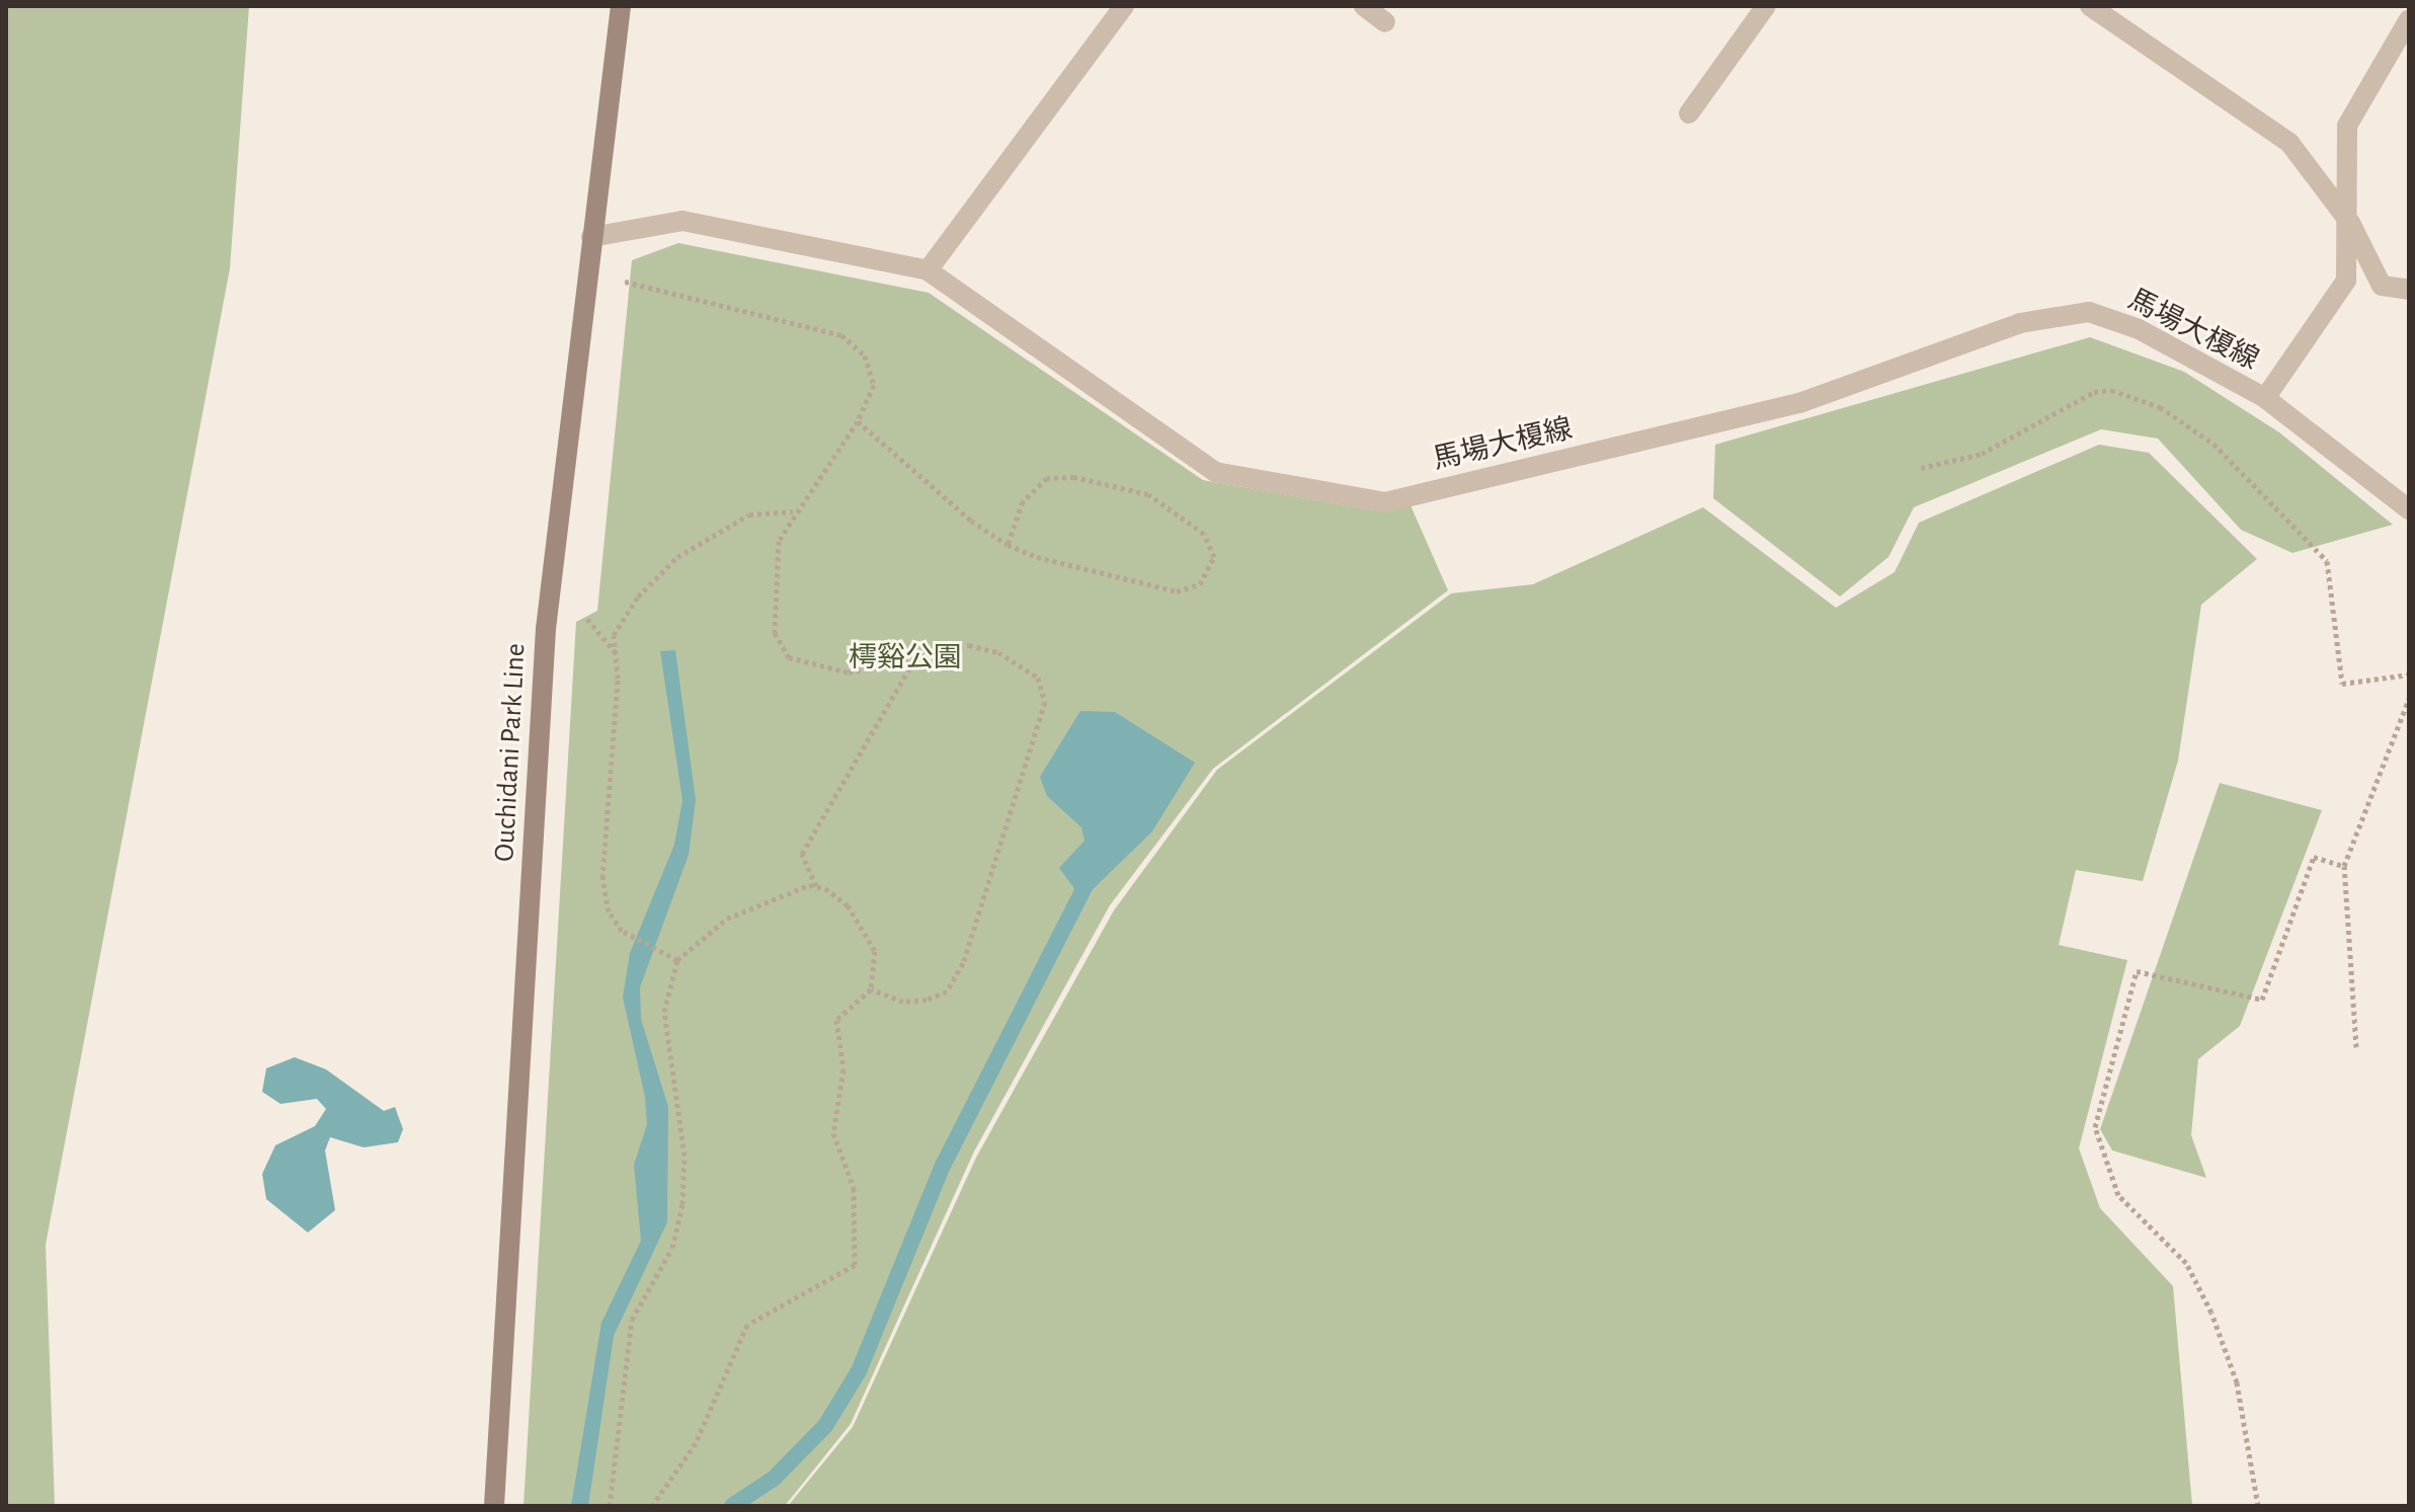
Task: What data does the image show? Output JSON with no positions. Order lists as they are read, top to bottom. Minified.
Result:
{"streets":{"main road":["Ouchidani Park Line"],"street":["馬場大榎線"]},"parks":["樗谿公園"]}
